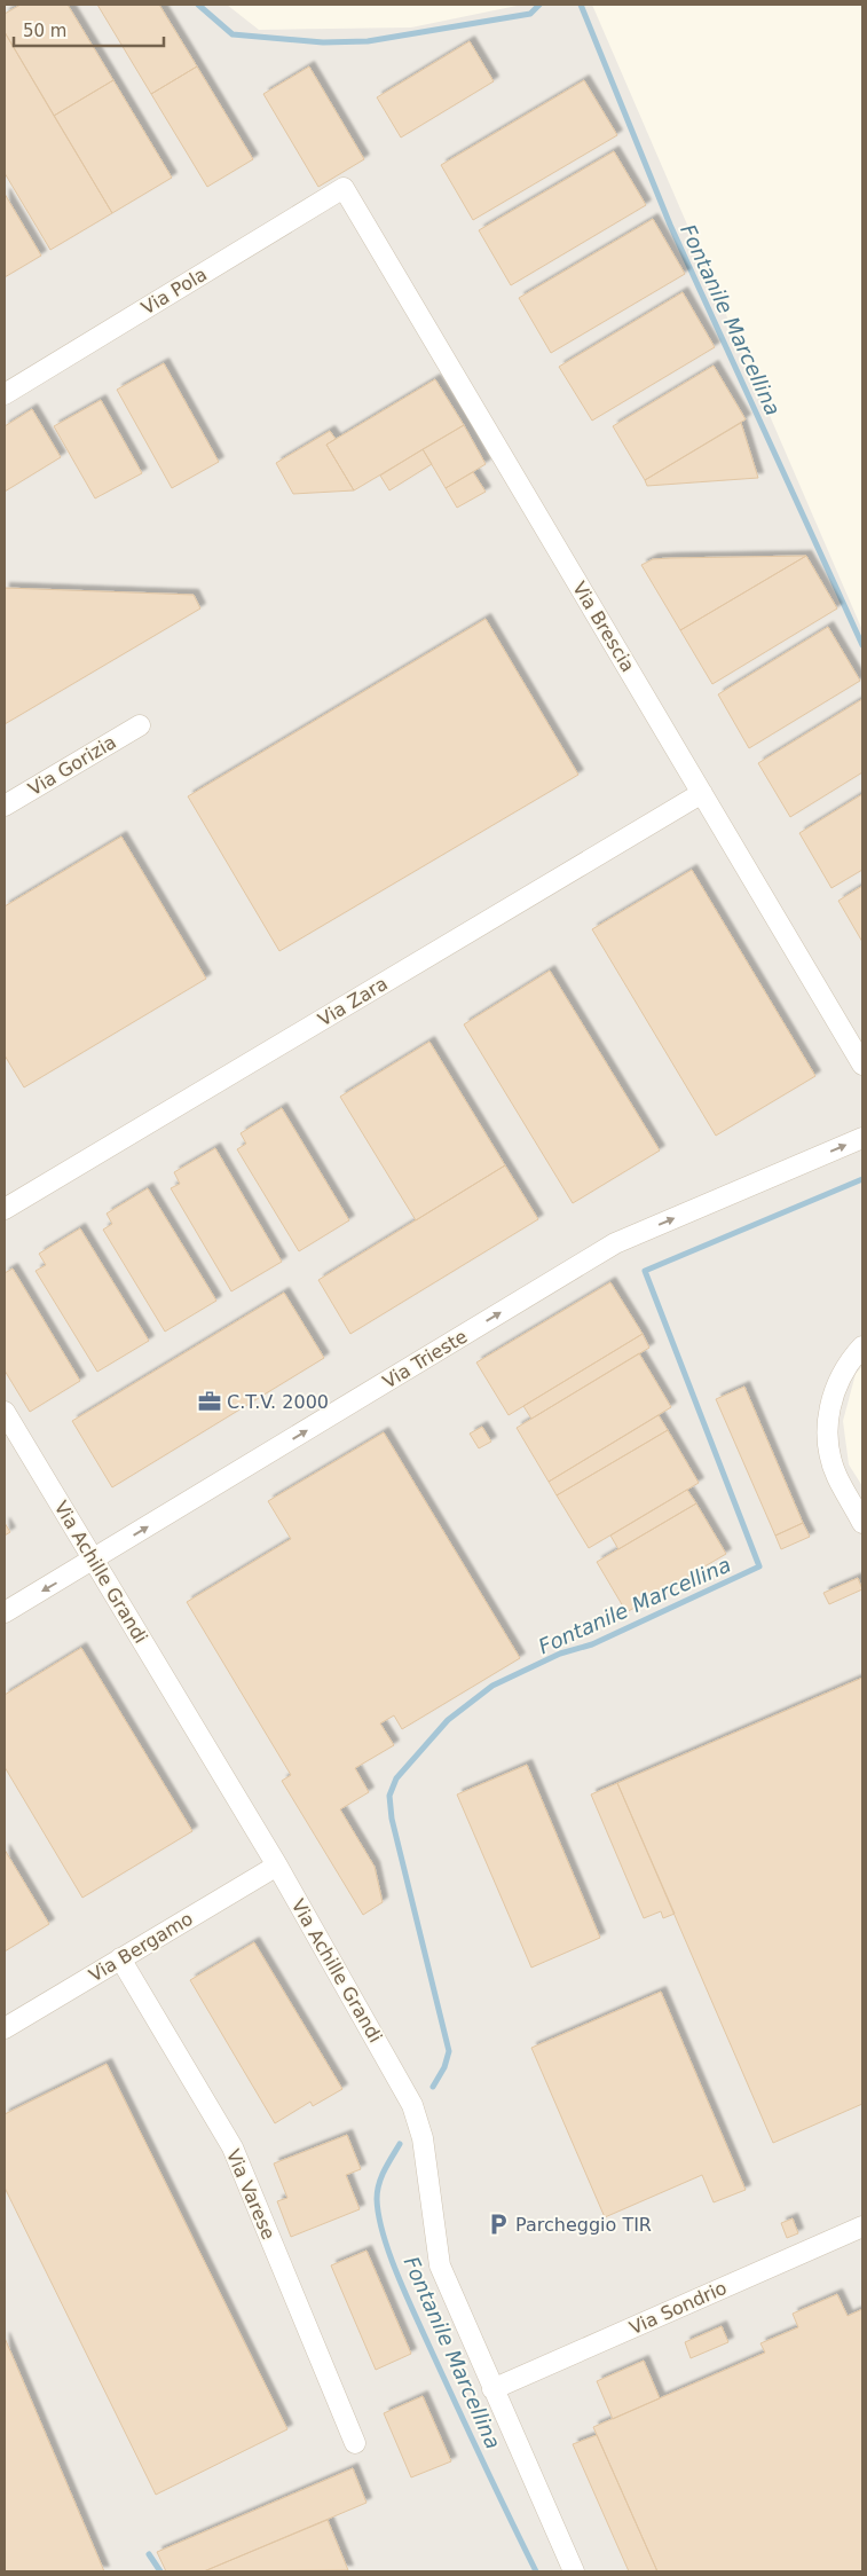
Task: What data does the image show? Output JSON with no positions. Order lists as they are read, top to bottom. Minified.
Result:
{"streets":{"street":["Via Pola","Via Brescia","Via Gorizia","Via Zara","Via Trieste","Via Achille Grandi","Via Bergamo","Via Varese","Via Sondrio"]},"crossings":[["Via Pola","Via Brescia"],["Via Brescia","Via Zara"],["Via Trieste","Via Achille Grandi"],["Via Achille Grandi","Via Bergamo"],["Via Achille Grandi","Via Sondrio"],["Via Bergamo","Via Varese"]],"water":["Fontanile Marcellina"],"places":{"office":["C.T.V. 2000"],"parking":["Parcheggio TIR"]},"scale_bar":"50 m"}
